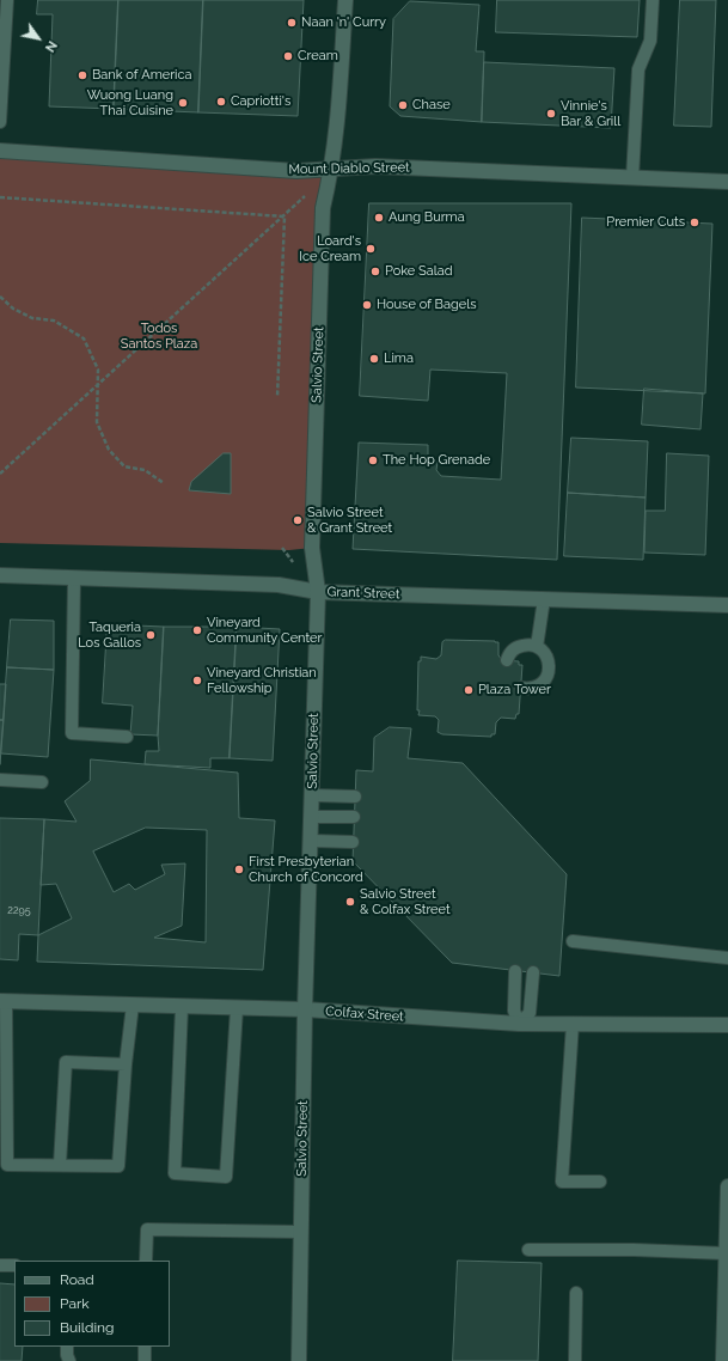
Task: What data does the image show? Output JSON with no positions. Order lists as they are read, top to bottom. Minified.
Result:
{"streets":{"street":["Mount Diablo Street","Salvio Street","Grant Street","Colfax Street"]},"crossings":[["Mount Diablo Street","Salvio Street"],["Salvio Street","Grant Street"],["Salvio Street","Colfax Street"]],"parks":["Todos Santos Plaza"],"places":["Naan 'n' Curry","Cream","Bank of America","Capriotti's","Wuong Luang Thai Cuisine","Chase","Vinnie's Bar & Grill","Aung Burma","Premier Cuts","Loard's Ice Cream","Poke Salad","House of Bagels","Lima","The Hop Grenade","Salvio Street & Grant Street","Vineyard Community Center","Taqueria Los Gallos","Vineyard Christian Fellowship","Plaza Tower","First Presbyterian Church of Concord","Salvio Street & Colfax Street"],"house_numbers":["2295"],"legend":["Road","Park","Building"],"north":"bottom right"}
